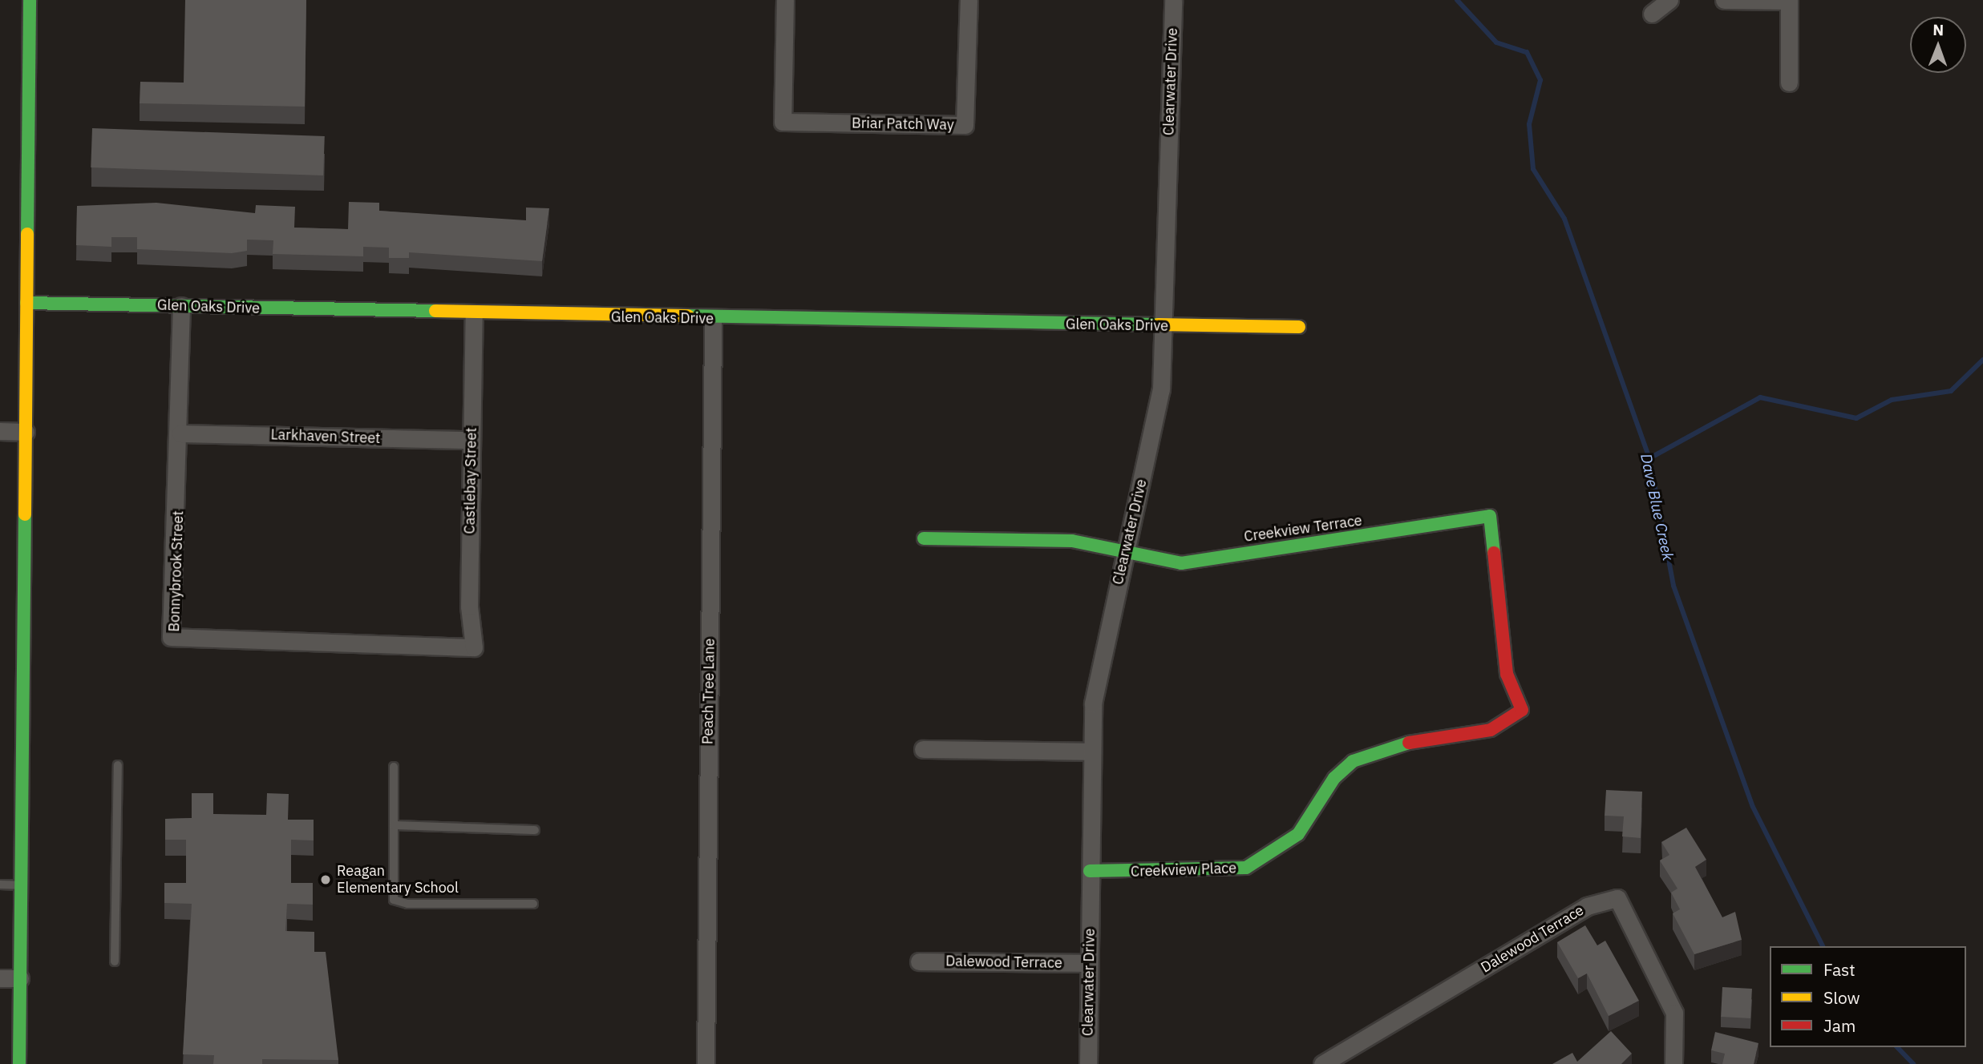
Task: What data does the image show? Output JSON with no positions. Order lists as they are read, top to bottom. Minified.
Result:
{"streets":{"street":["Clearwater Drive","Briar Patch Way","Glen Oaks Drive","Larkhaven Street","Castlebay Street","Creekview Terrace","Bonnybrook Street","Peach Tree Lane","Creekview Place","Dalewood Terrace"]},"crossings":[["Clearwater Drive","Glen Oaks Drive"],["Clearwater Drive","Creekview Terrace"],["Clearwater Drive","Creekview Place"],["Clearwater Drive","Dalewood Terrace"],["Glen Oaks Drive","Castlebay Street"],["Glen Oaks Drive","Bonnybrook Street"],["Glen Oaks Drive","Peach Tree Lane"],["Larkhaven Street","Castlebay Street"],["Larkhaven Street","Bonnybrook Street"],["Castlebay Street","Bonnybrook Street"],["Creekview Terrace","Creekview Place"]],"water":["Dave Blue Creek"],"places":["Reagan Elementary School"],"legend":["Fast","Slow","Jam"],"north":"top"}
